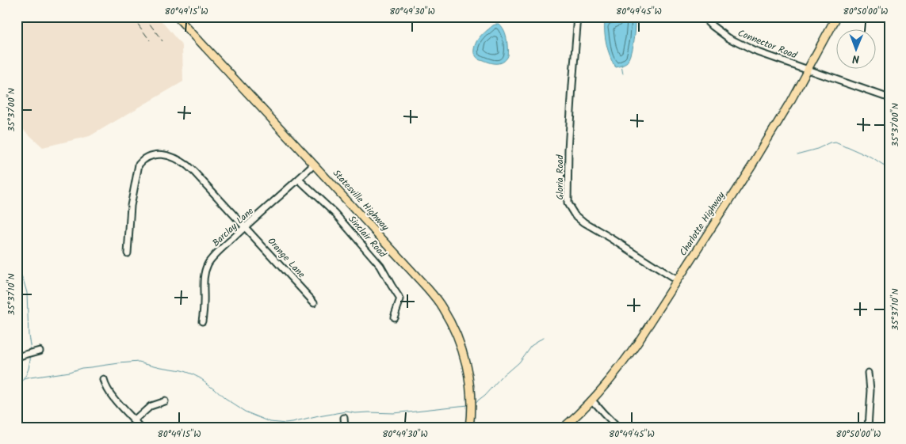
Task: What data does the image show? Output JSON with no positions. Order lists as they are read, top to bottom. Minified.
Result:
{"streets":{"main road":["Statesville Highway","Charlotte Highway"],"street":["Connector Road","Gloria Road","Barclay Lane","Sinclair Road","Orange Lane"]},"crossings":[["Connector Road","Charlotte Highway"],["Gloria Road","Charlotte Highway"],["Statesville Highway","Barclay Lane"],["Barclay Lane","Sinclair Road"],["Barclay Lane","Orange Lane"]],"north":"bottom","coordinates":["80°49'15\"W","80°49'30\"W","80°49'45\"W","80°50'00\"W","35°37'00\"N","35°37'10\"N"]}
